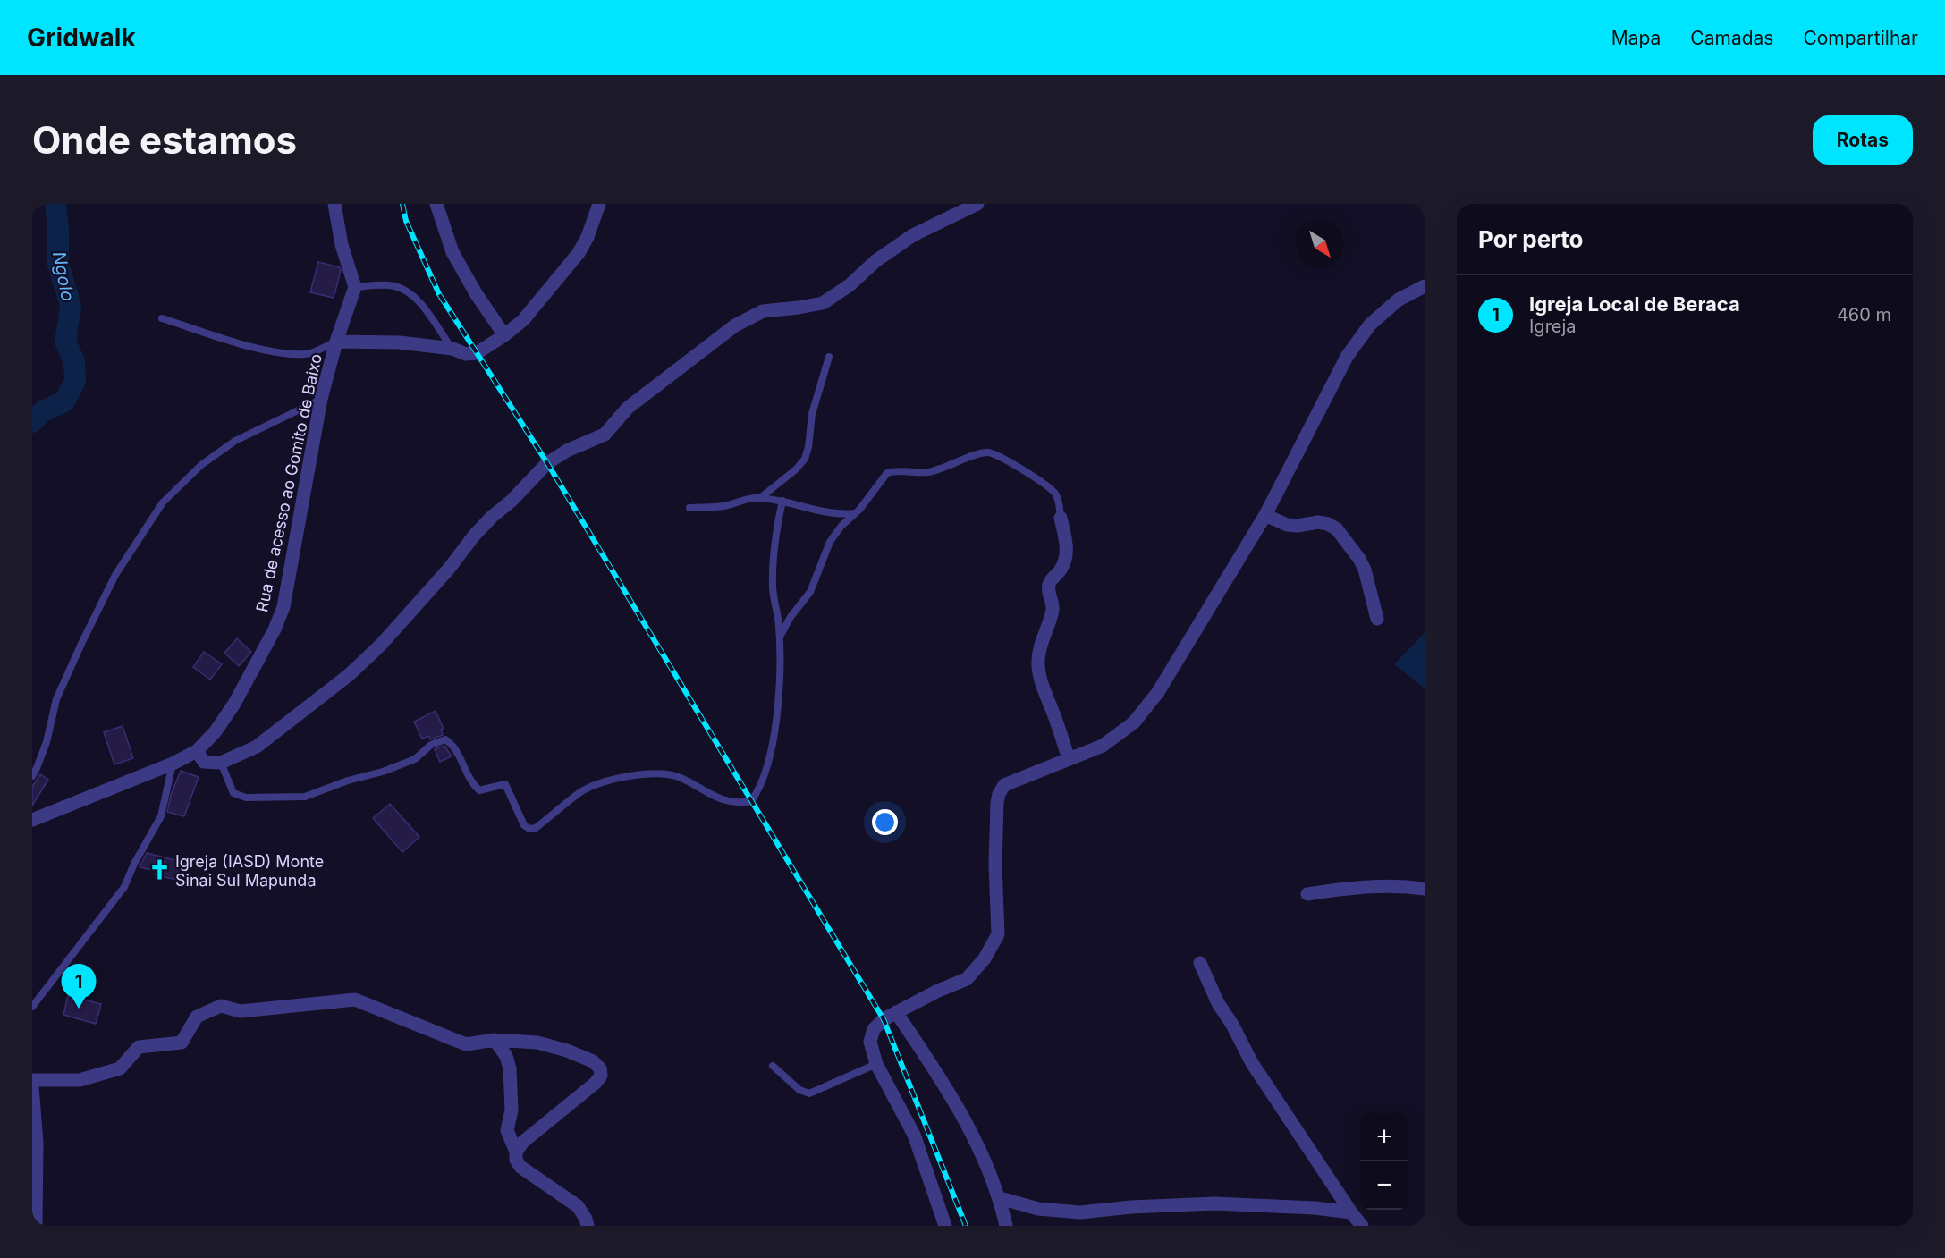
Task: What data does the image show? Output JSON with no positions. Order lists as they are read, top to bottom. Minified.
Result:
{"streets":{"street":["Rua de acesso ao Gomito de Baixo"]},"water":["Ngolo"],"places":{"church":["Igreja (IASD) Monte Sinai Sul Mapunda"]},"north":"bottom right","page":{"header":"Gridwalk","nav":["Mapa","Camadas","Compartilhar"],"buttons":"Rotas","title":"Onde estamos","heading":"Por perto","list":[{"mark":"1","name":"Igreja Local de Beraca","note":"Igreja","value":"460 m"}],"pins":"1","map_buttons":["+","−"]}}
